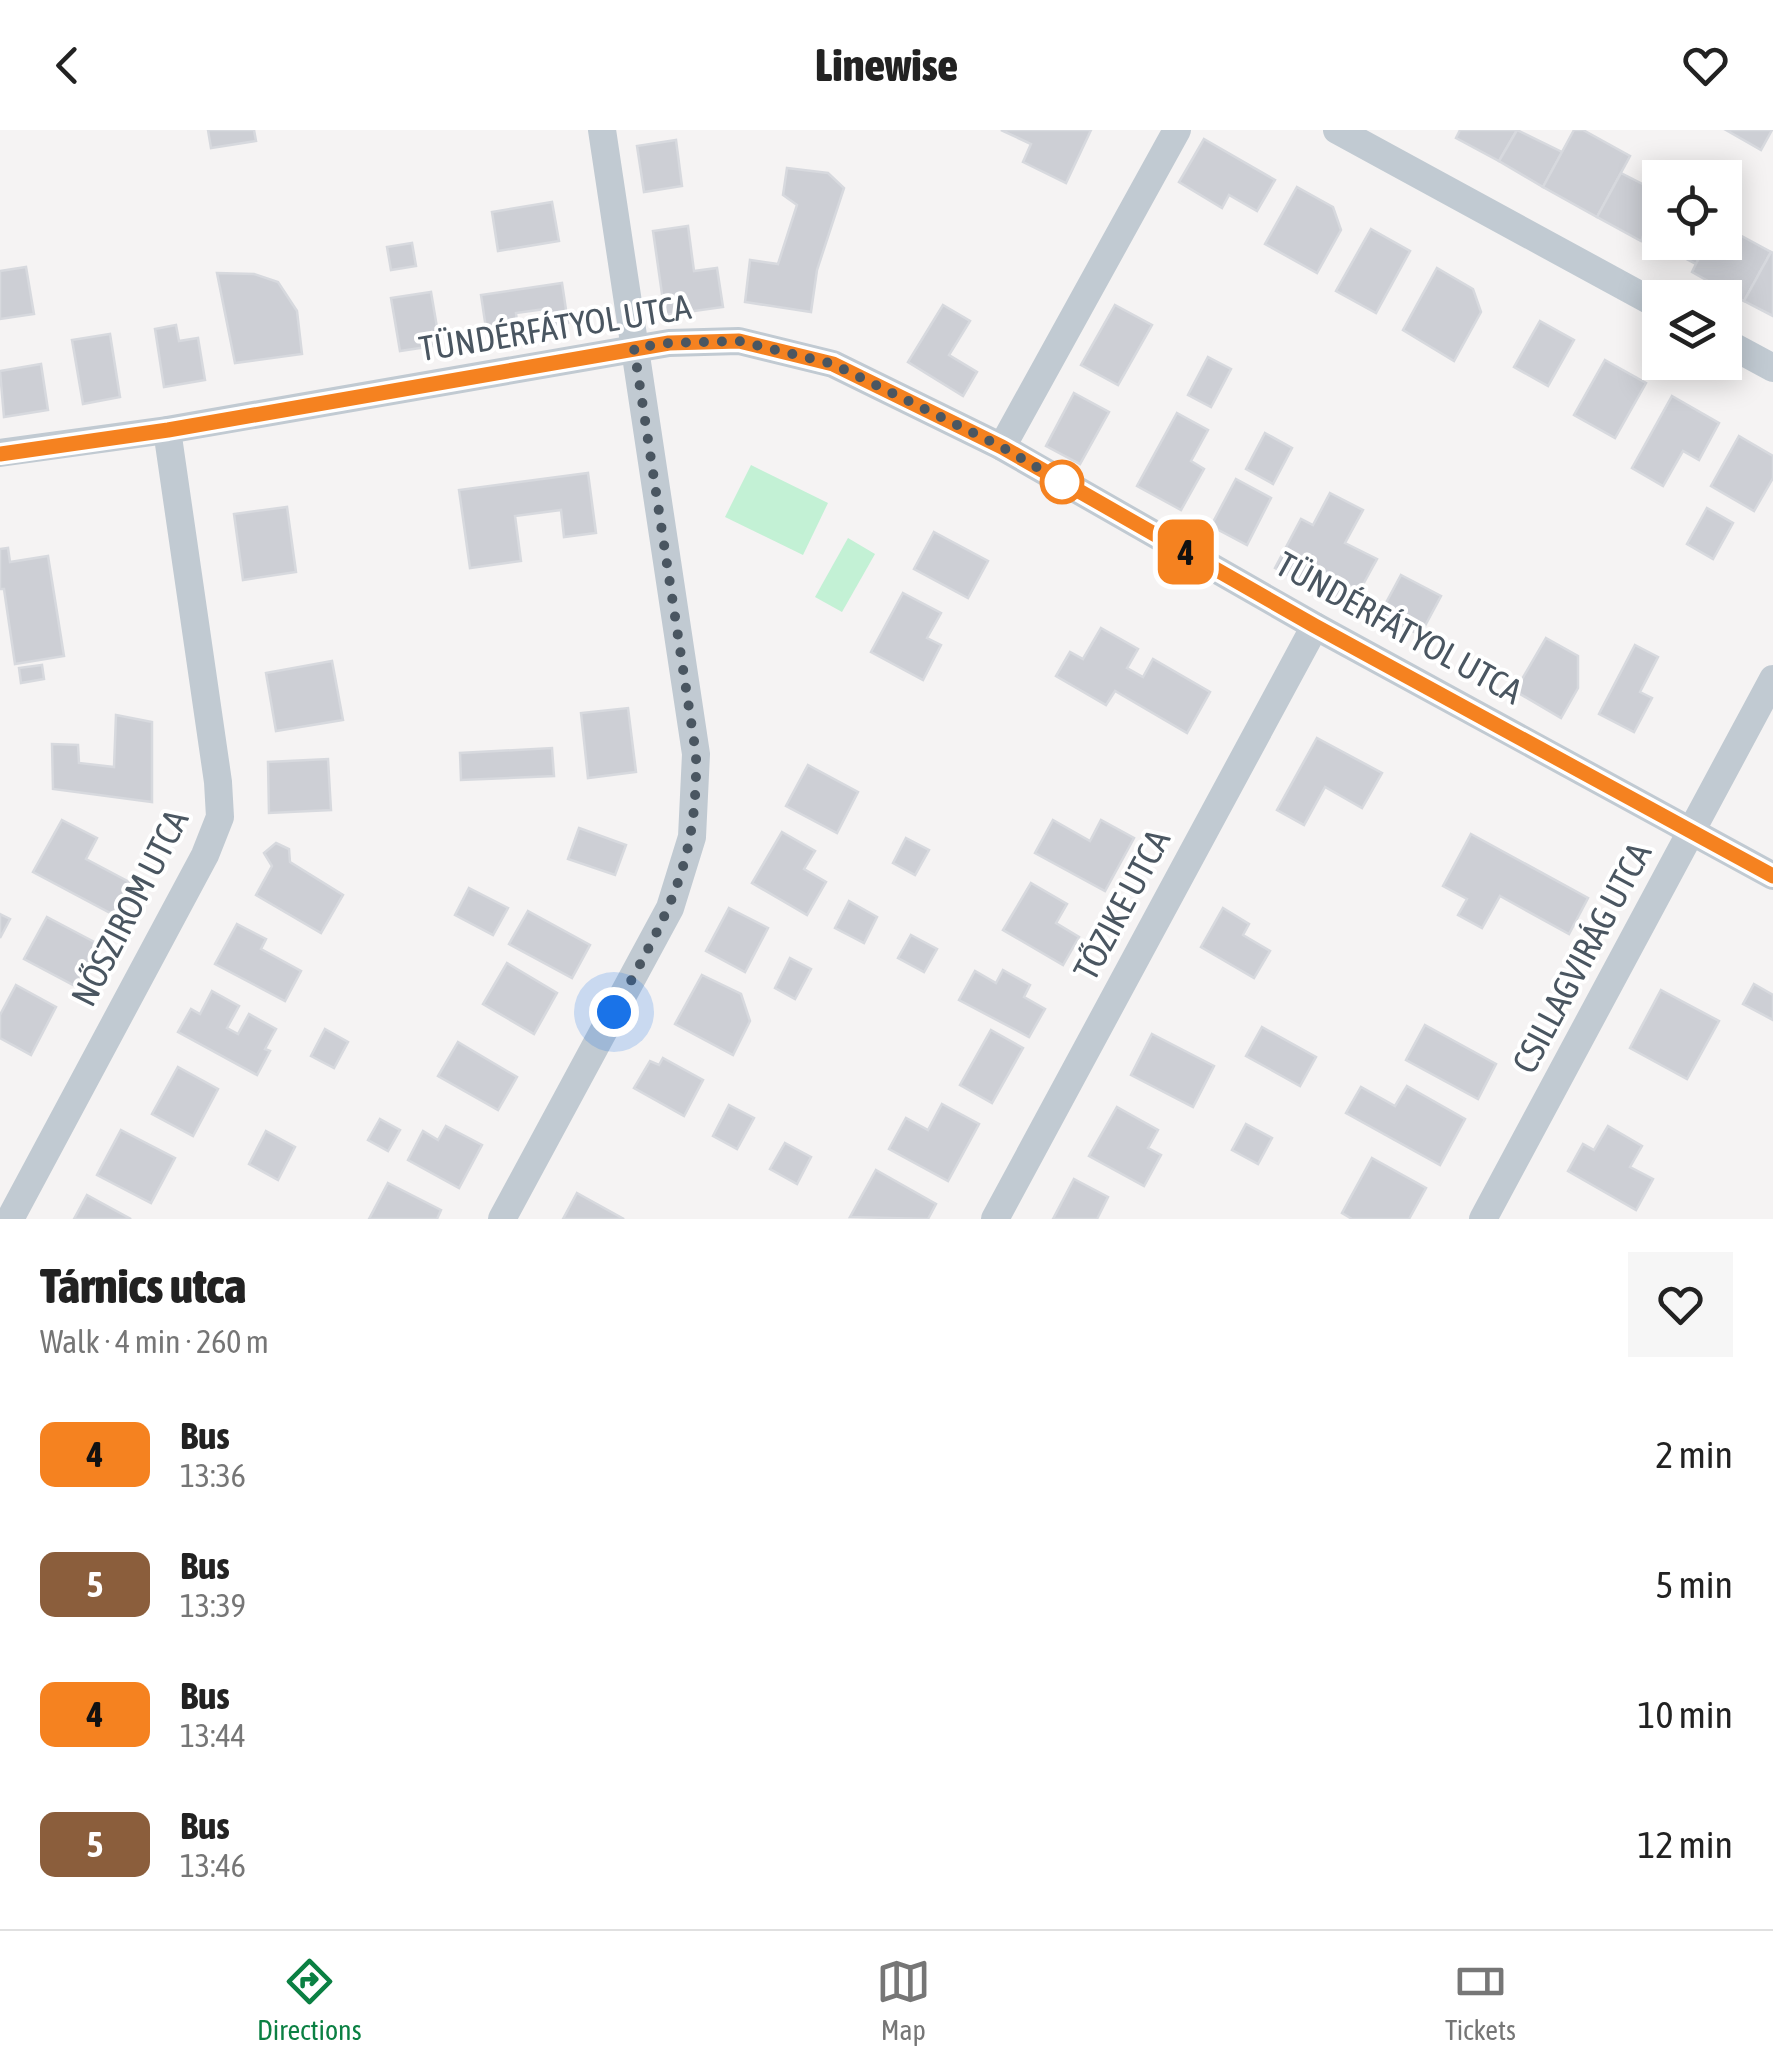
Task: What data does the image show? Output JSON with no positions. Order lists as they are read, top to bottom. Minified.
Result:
{"streets":{"street":["TÜNDÉRFÁTYOL UTCA","TŐZIKE UTCA","NŐSZIROM UTCA","CSILLAGVIRÁG UTCA"]},"crossings":[["TÜNDÉRFÁTYOL UTCA","TŐZIKE UTCA"],["TÜNDÉRFÁTYOL UTCA","NŐSZIROM UTCA"],["TÜNDÉRFÁTYOL UTCA","CSILLAGVIRÁG UTCA"]],"lines":["bus line 4"],"page":{"header":"Linewise","on_map":"4","heading":["Tárnics utca","Walk · 4 min · 260 m"],"list":[{"mark":"4","name":"Bus","note":"13:36","value":"2 min"},{"mark":"5","name":"Bus","note":"13:39","value":"5 min"},{"mark":"4","name":"Bus","note":"13:44","value":"10 min"},{"mark":"5","name":"Bus","note":"13:46","value":"12 min"}],"tabs":["Directions","Map","Tickets"]}}
